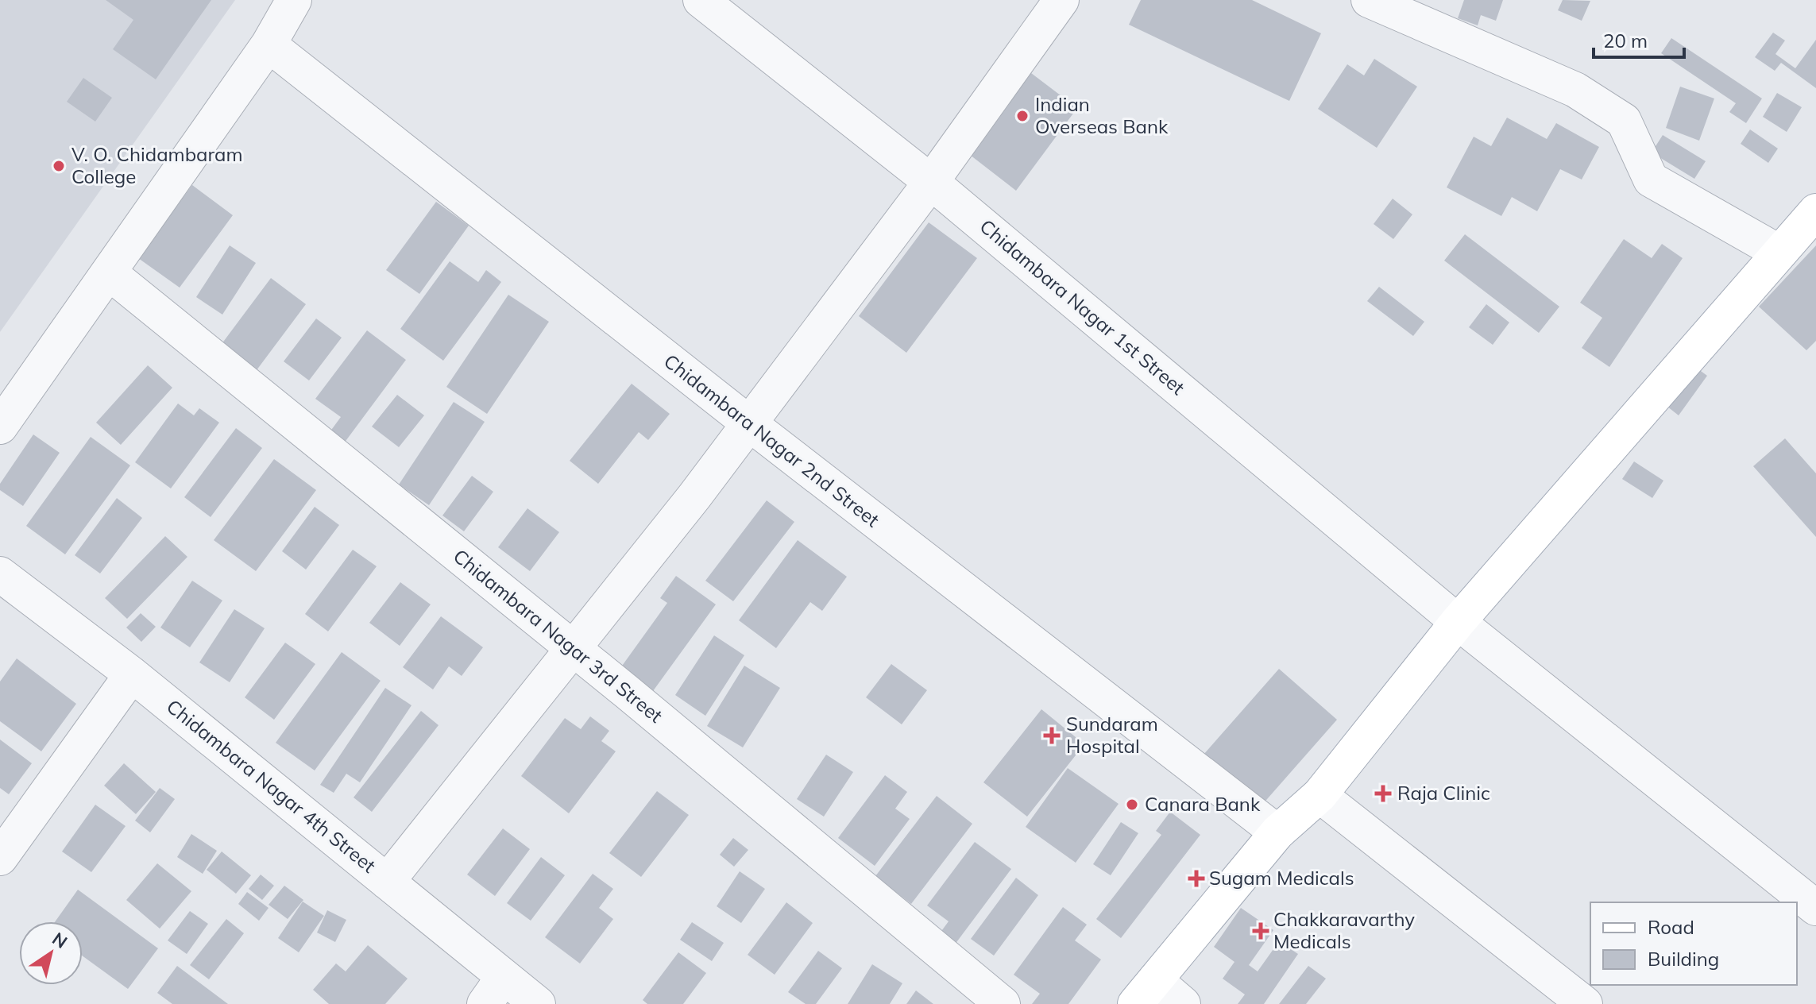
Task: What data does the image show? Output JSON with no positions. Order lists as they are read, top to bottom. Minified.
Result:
{"streets":{"street":["Chidambara Nagar 1st Street","Chidambara Nagar 2nd Street","Chidambara Nagar 3rd Street","Chidambara Nagar 4th Street"]},"places":{"other":["Indian Overseas Bank","V. O. Chidambaram College","Canara Bank"],"health":["Sundaram Hospital","Raja Clinic","Sugam Medicals","Chakkaravarthy Medicals"]},"legend":["Road","Building"],"scale_bar":"20 m","north":"top right"}
